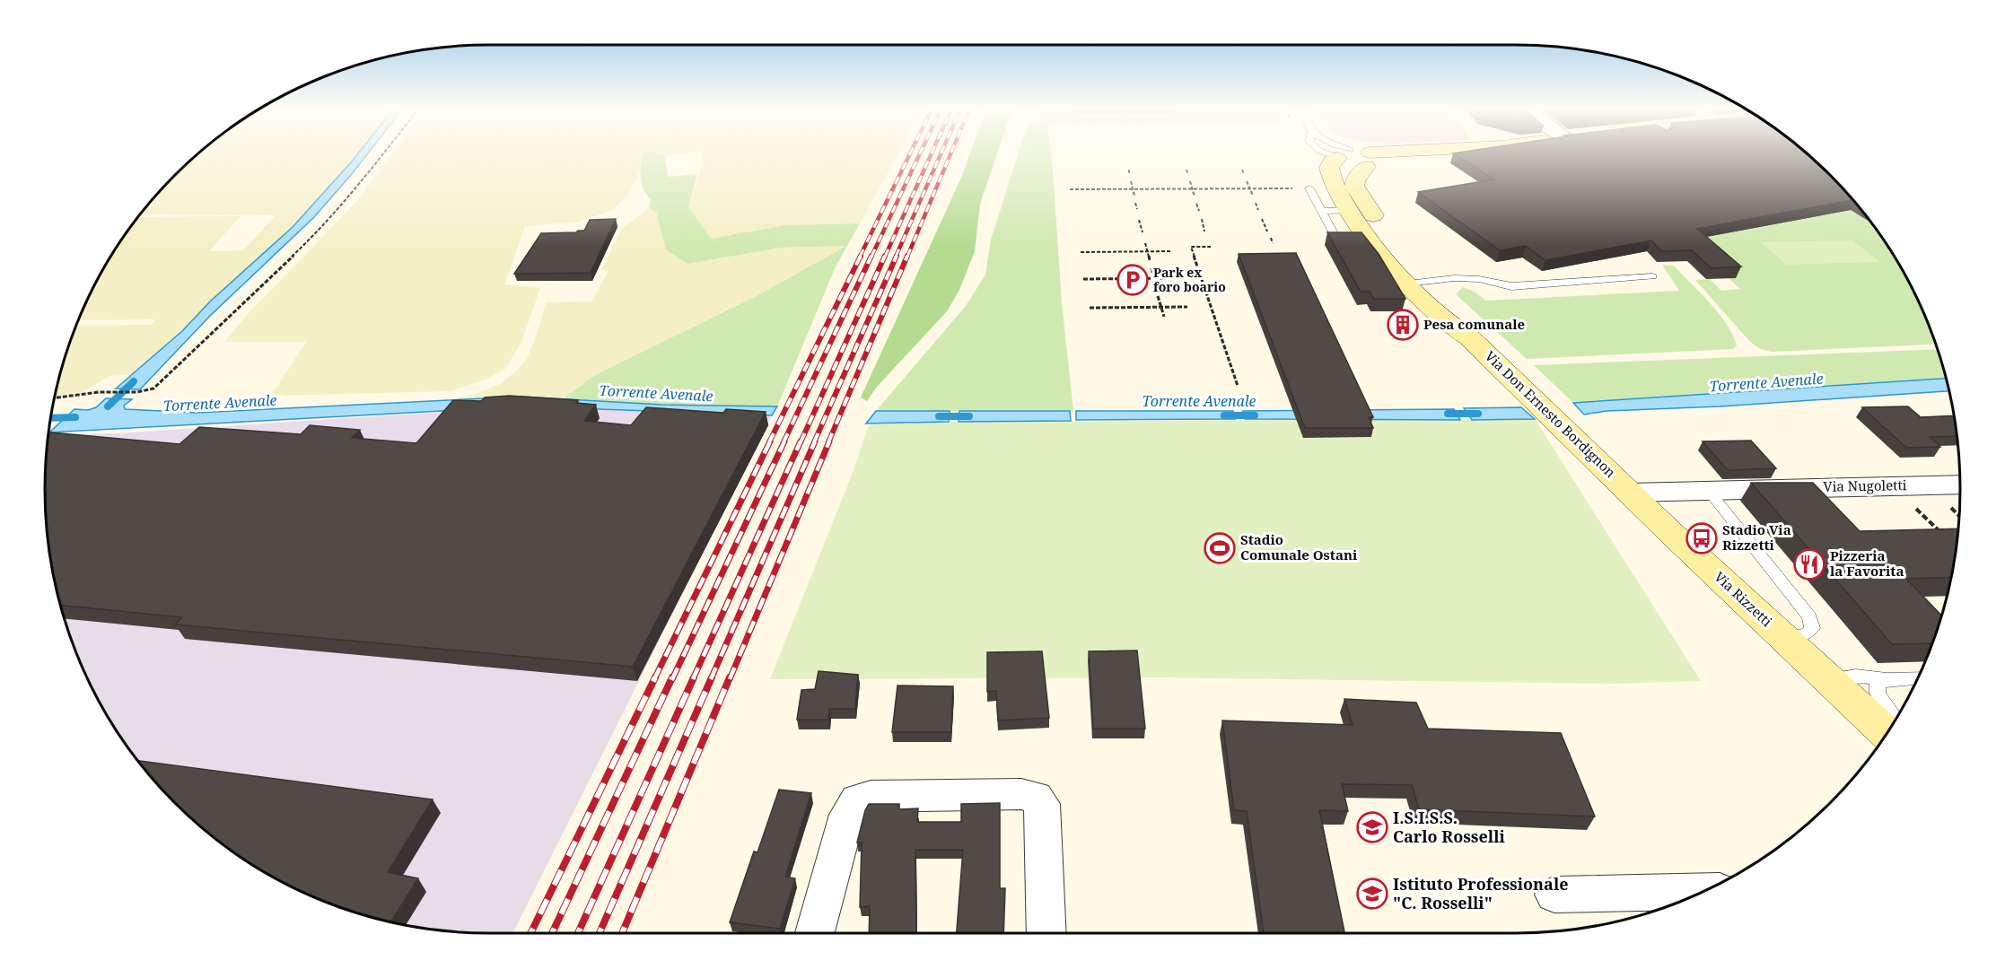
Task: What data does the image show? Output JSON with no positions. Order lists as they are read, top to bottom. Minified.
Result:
{"streets":{"street":["Via Don Ernesto Bordignon","Via Nugoletti","Via Rizzetti"]},"crossings":[["Via Don Ernesto Bordignon","Via Nugoletti"],["Via Don Ernesto Bordignon","Via Rizzetti"],["Via Nugoletti","Via Rizzetti"]],"water":["Torrente Avenale"],"places":{"parking":["Park ex foro boario"],"building":["Pesa comunale"],"bus stop":["Stadio Via Rizzetti"],"sports":["Stadio Comunale Ostani"],"restaurant":["Pizzeria la Favorita"],"school or university":["I.S.I.S.S. Carlo Rosselli","Istituto Professionale \"C. Rosselli\""]}}
